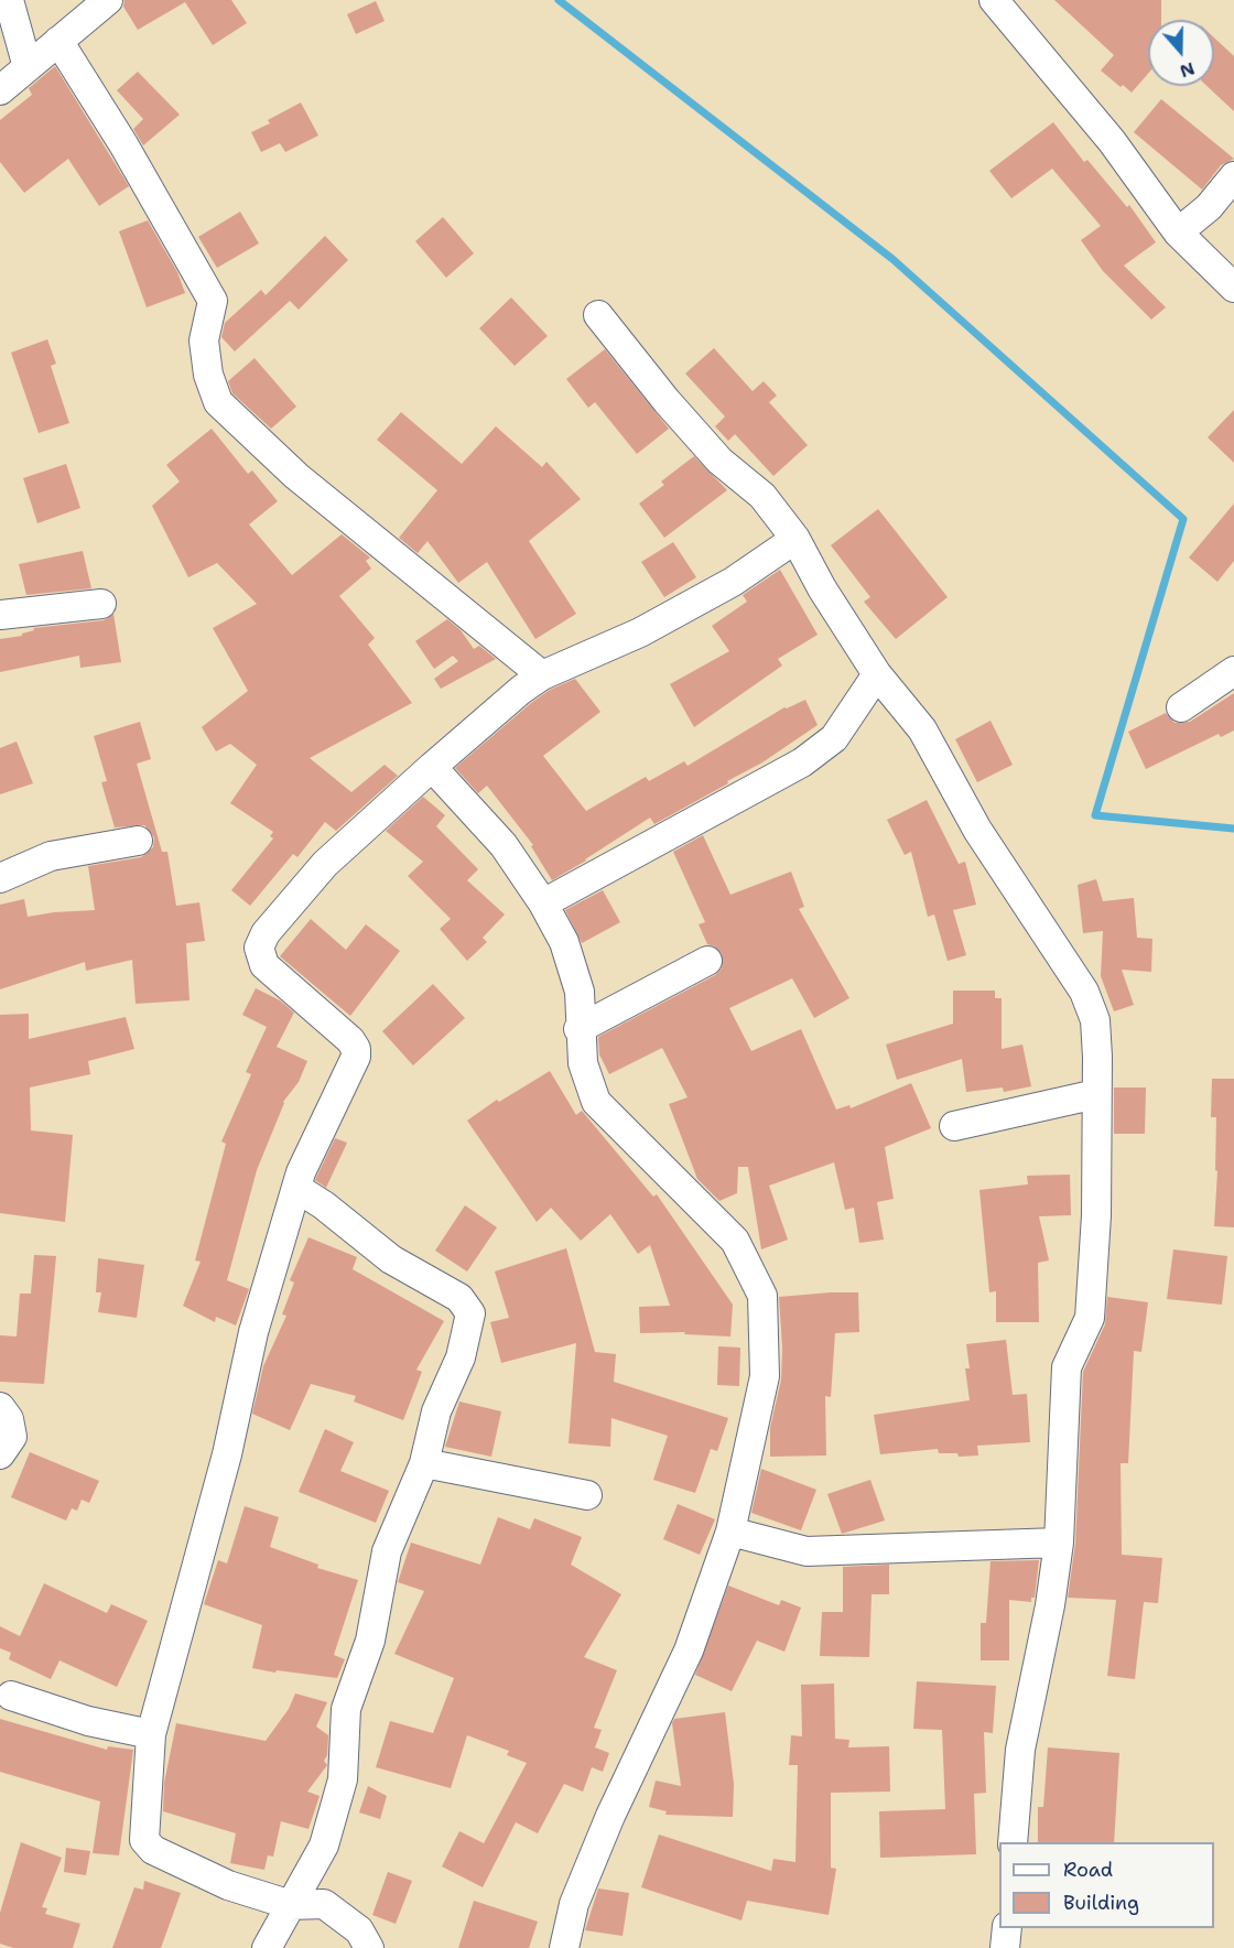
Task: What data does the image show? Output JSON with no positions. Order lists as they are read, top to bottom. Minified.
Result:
{"legend":["Road","Building"],"north":"bottom"}
